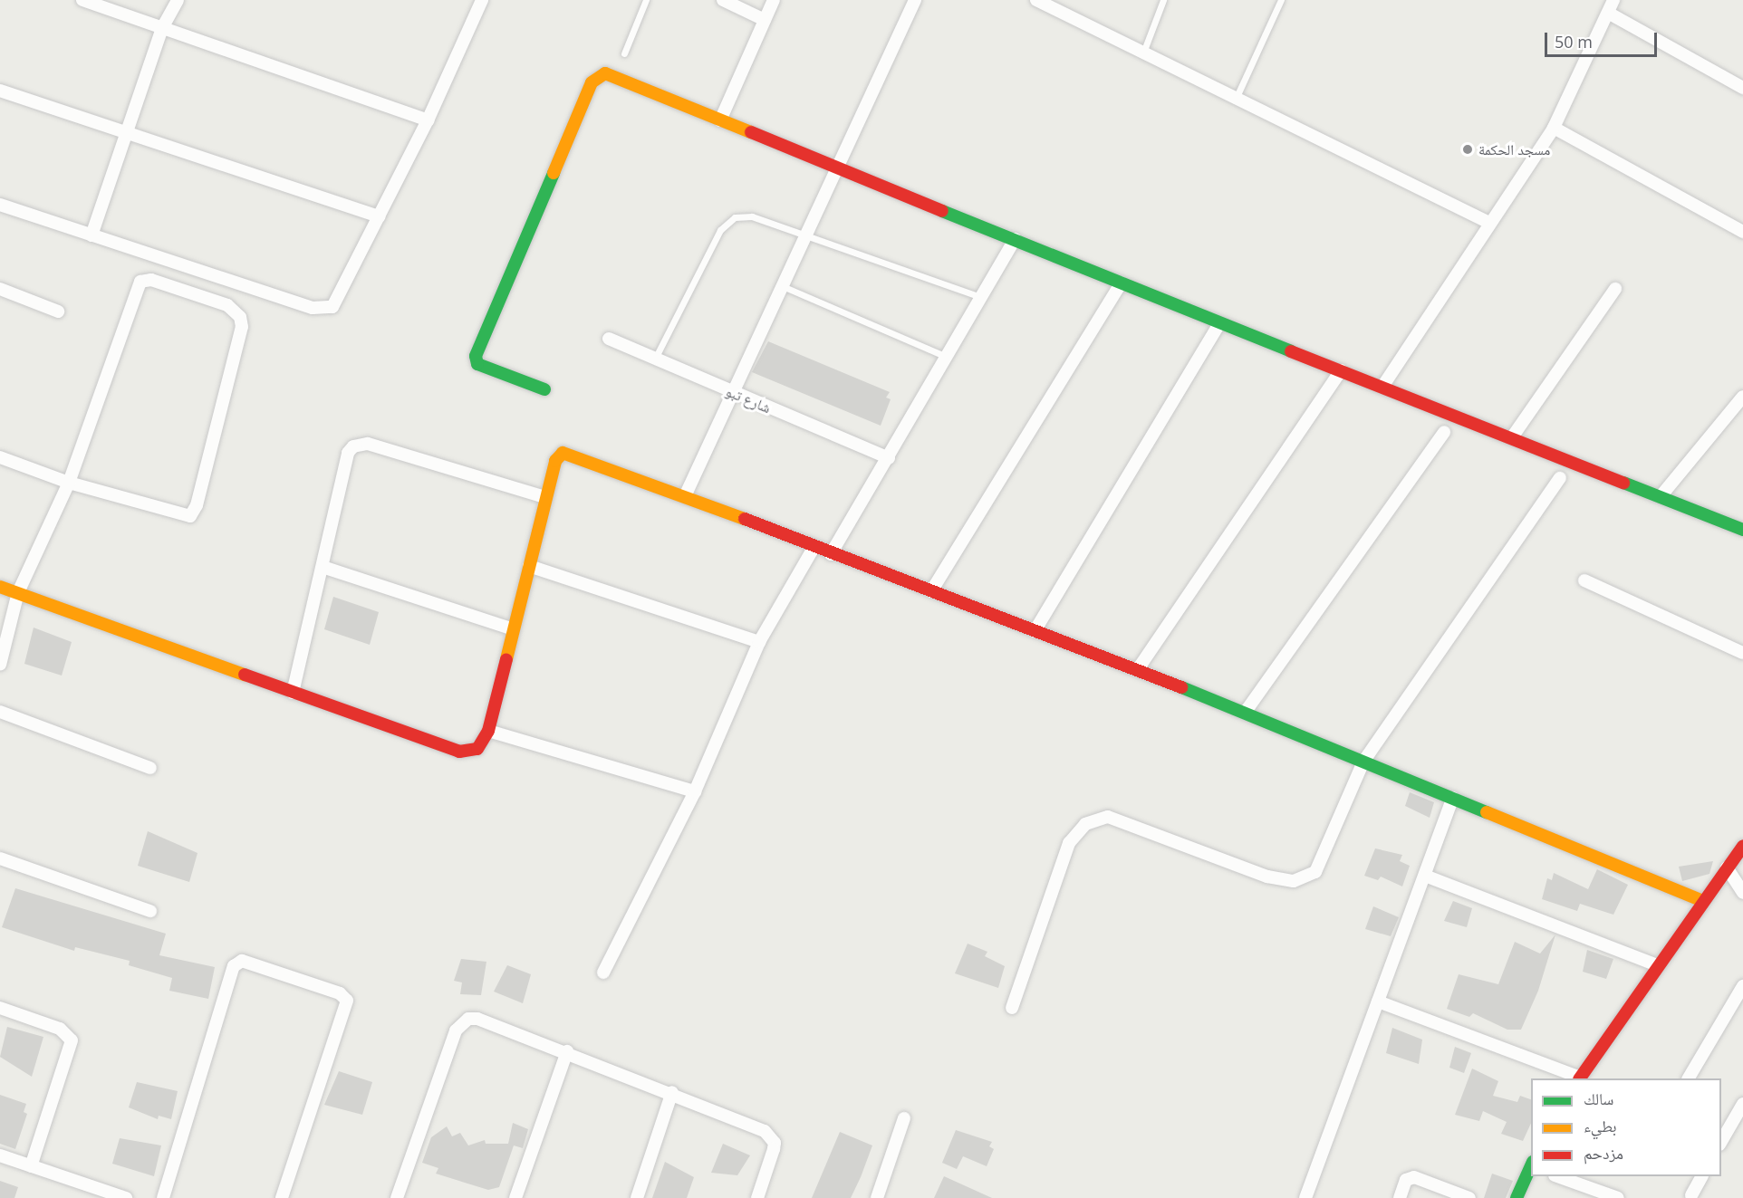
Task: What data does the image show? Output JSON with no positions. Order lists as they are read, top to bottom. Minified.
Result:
{"streets":{"street":["شارع تبو"]},"places":["مسجد الحكمة"],"legend":["سالك","بطيء","مزدحم"],"scale_bar":"50 m"}
